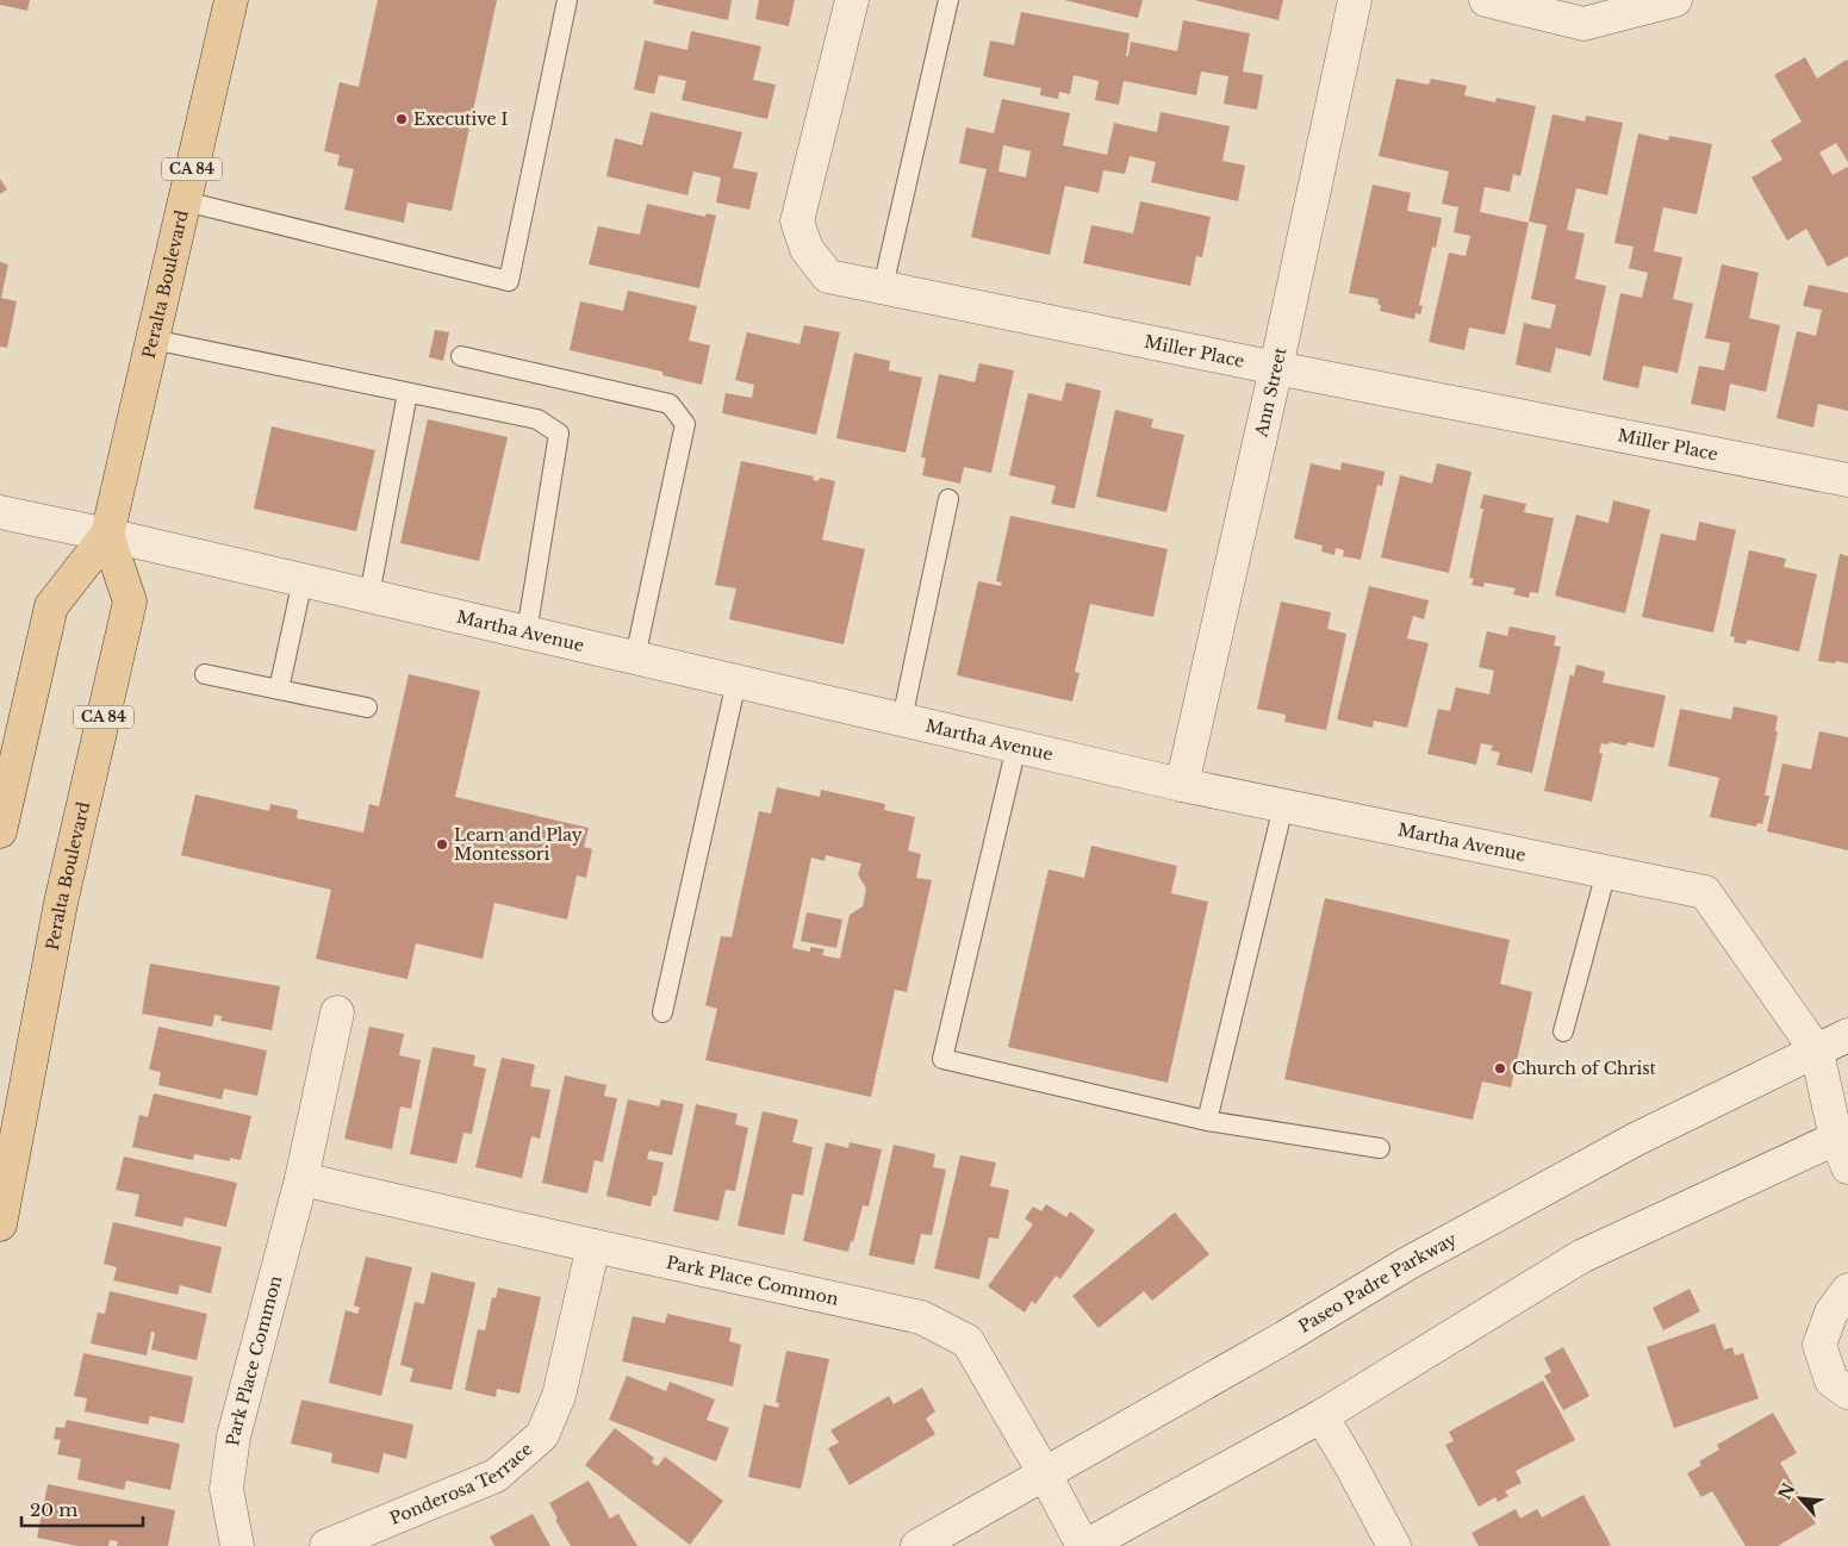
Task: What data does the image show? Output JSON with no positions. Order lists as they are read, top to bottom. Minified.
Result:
{"streets":{"main road":["CA 84","Peralta Boulevard"],"street":["Miller Place","Ann Street","Martha Avenue","Park Place Common","Paseo Padre Parkway","Ponderosa Terrace"]},"crossings":[["Peralta Boulevard","Martha Avenue"],["Miller Place","Ann Street"],["Ann Street","Martha Avenue"],["Martha Avenue","Paseo Padre Parkway"],["Park Place Common","Paseo Padre Parkway"],["Park Place Common","Ponderosa Terrace"]],"places":["Executive I","Learn and Play Montessori","Church of Christ"],"scale_bar":"20 m","north":"top left"}
